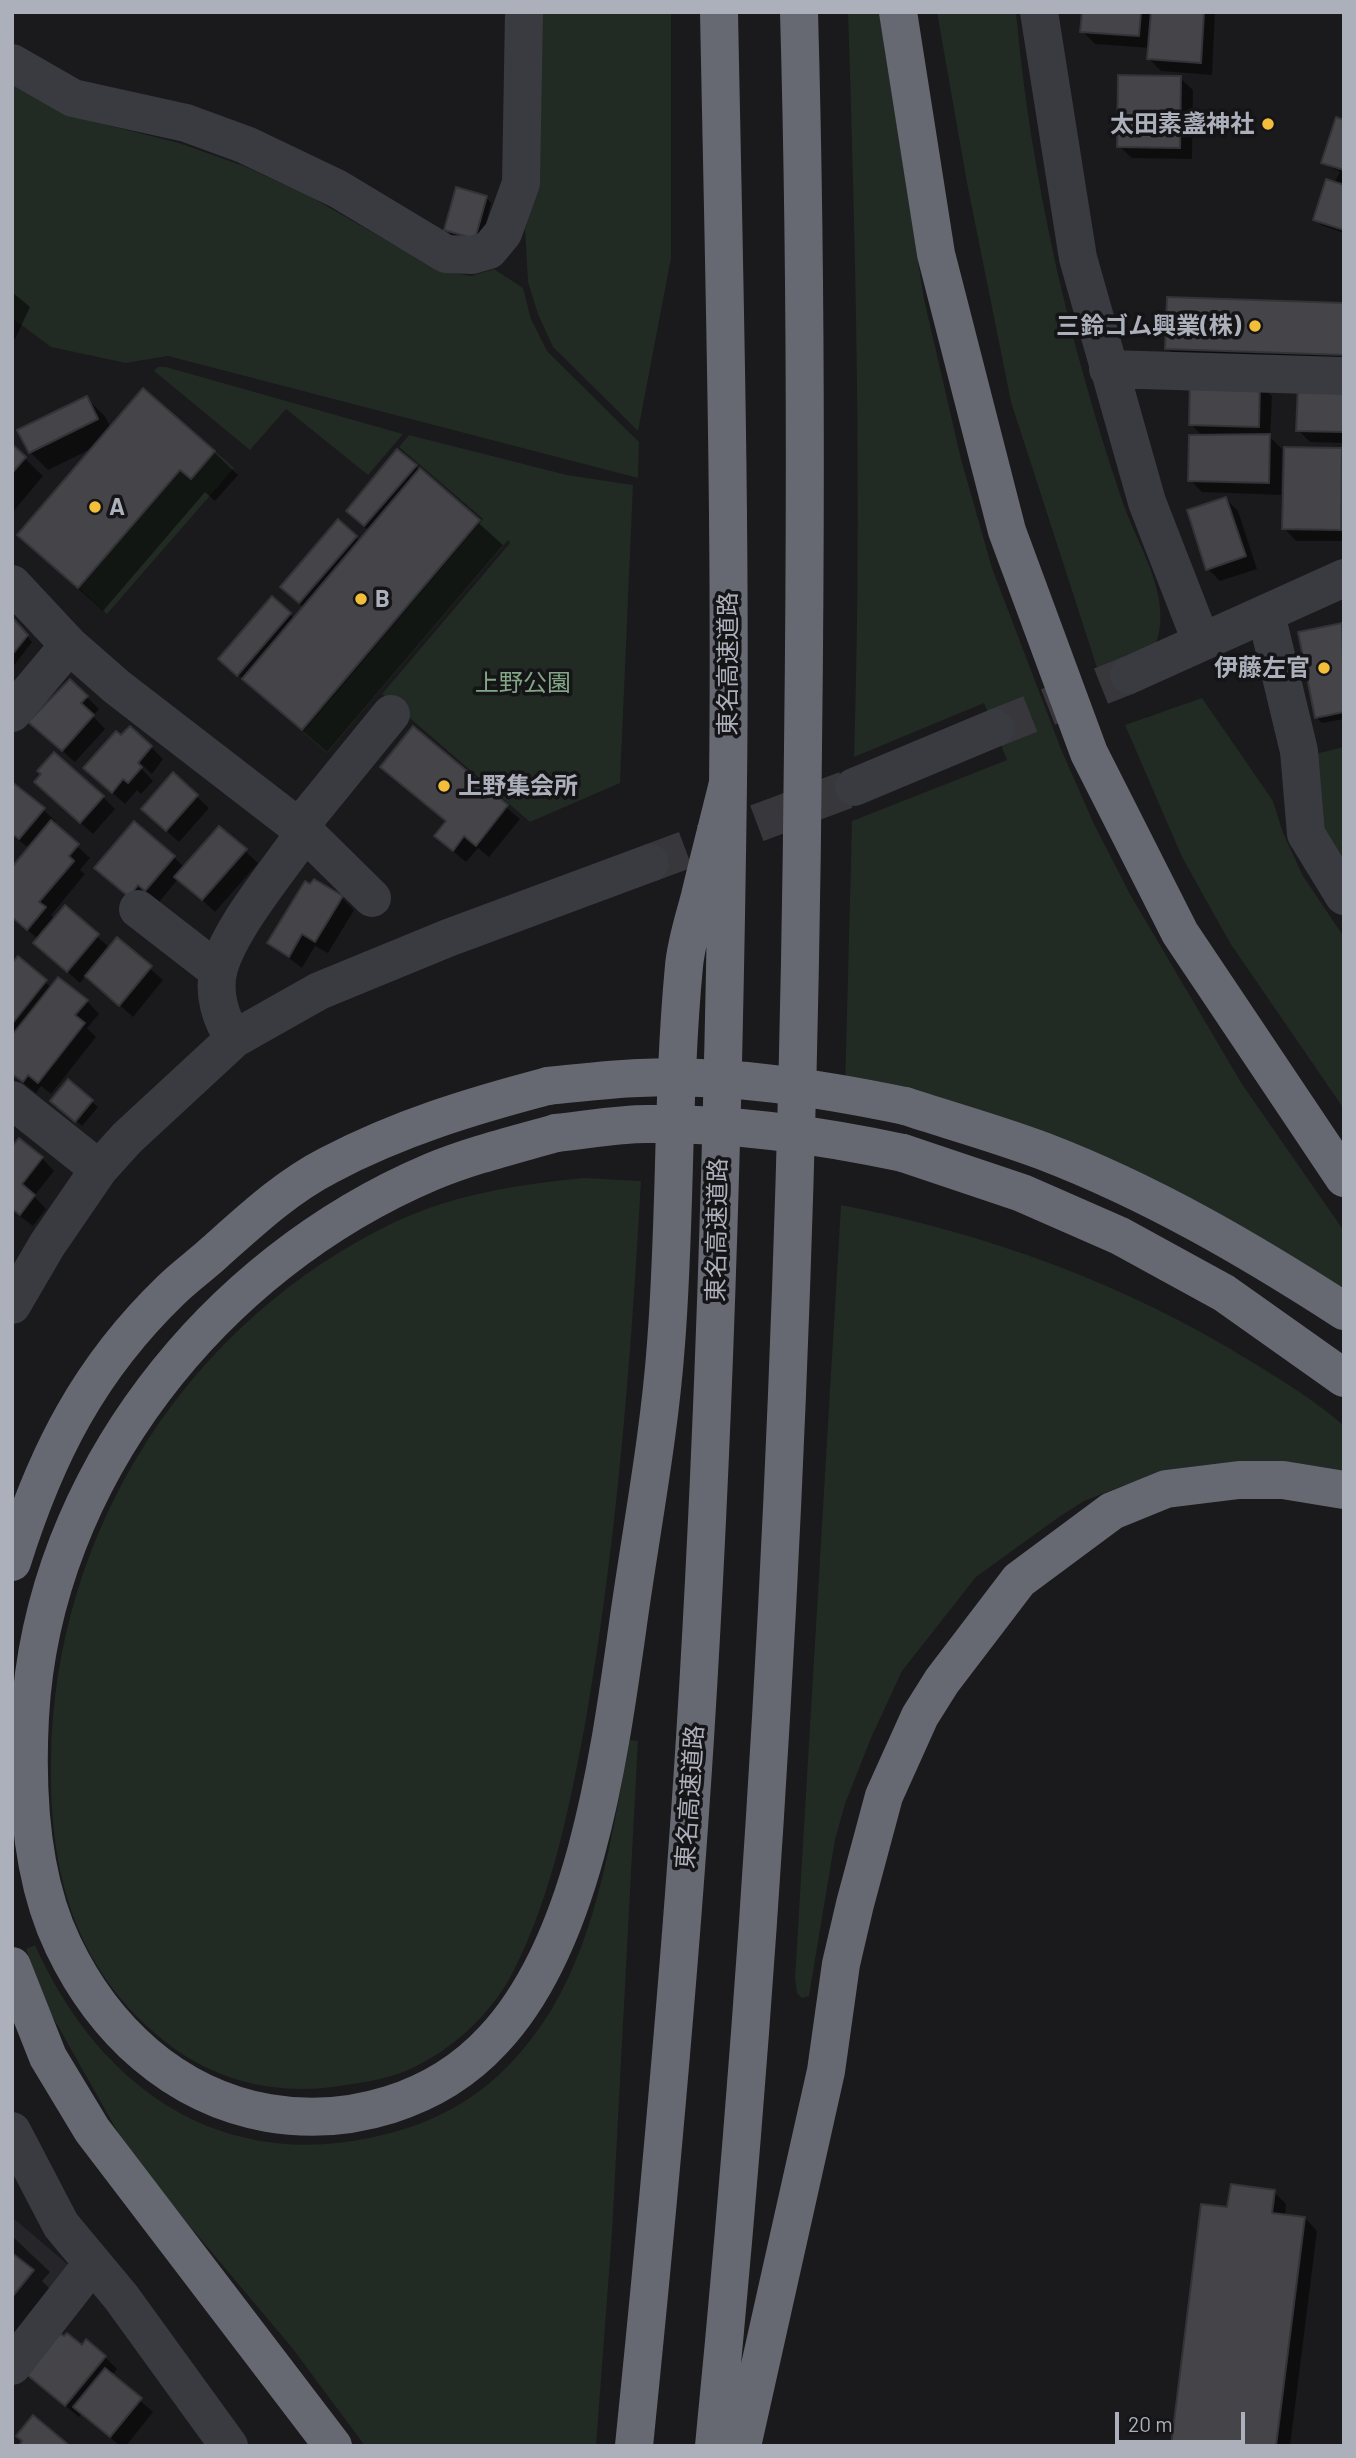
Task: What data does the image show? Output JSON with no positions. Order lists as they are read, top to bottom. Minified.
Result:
{"streets":{"highway":["東名高速道路"]},"parks":["上野公園"],"places":["太田素盞神社","三鈴ゴム興業(株)","A","B","伊藤左官","上野集会所"],"scale_bar":"20 m"}
